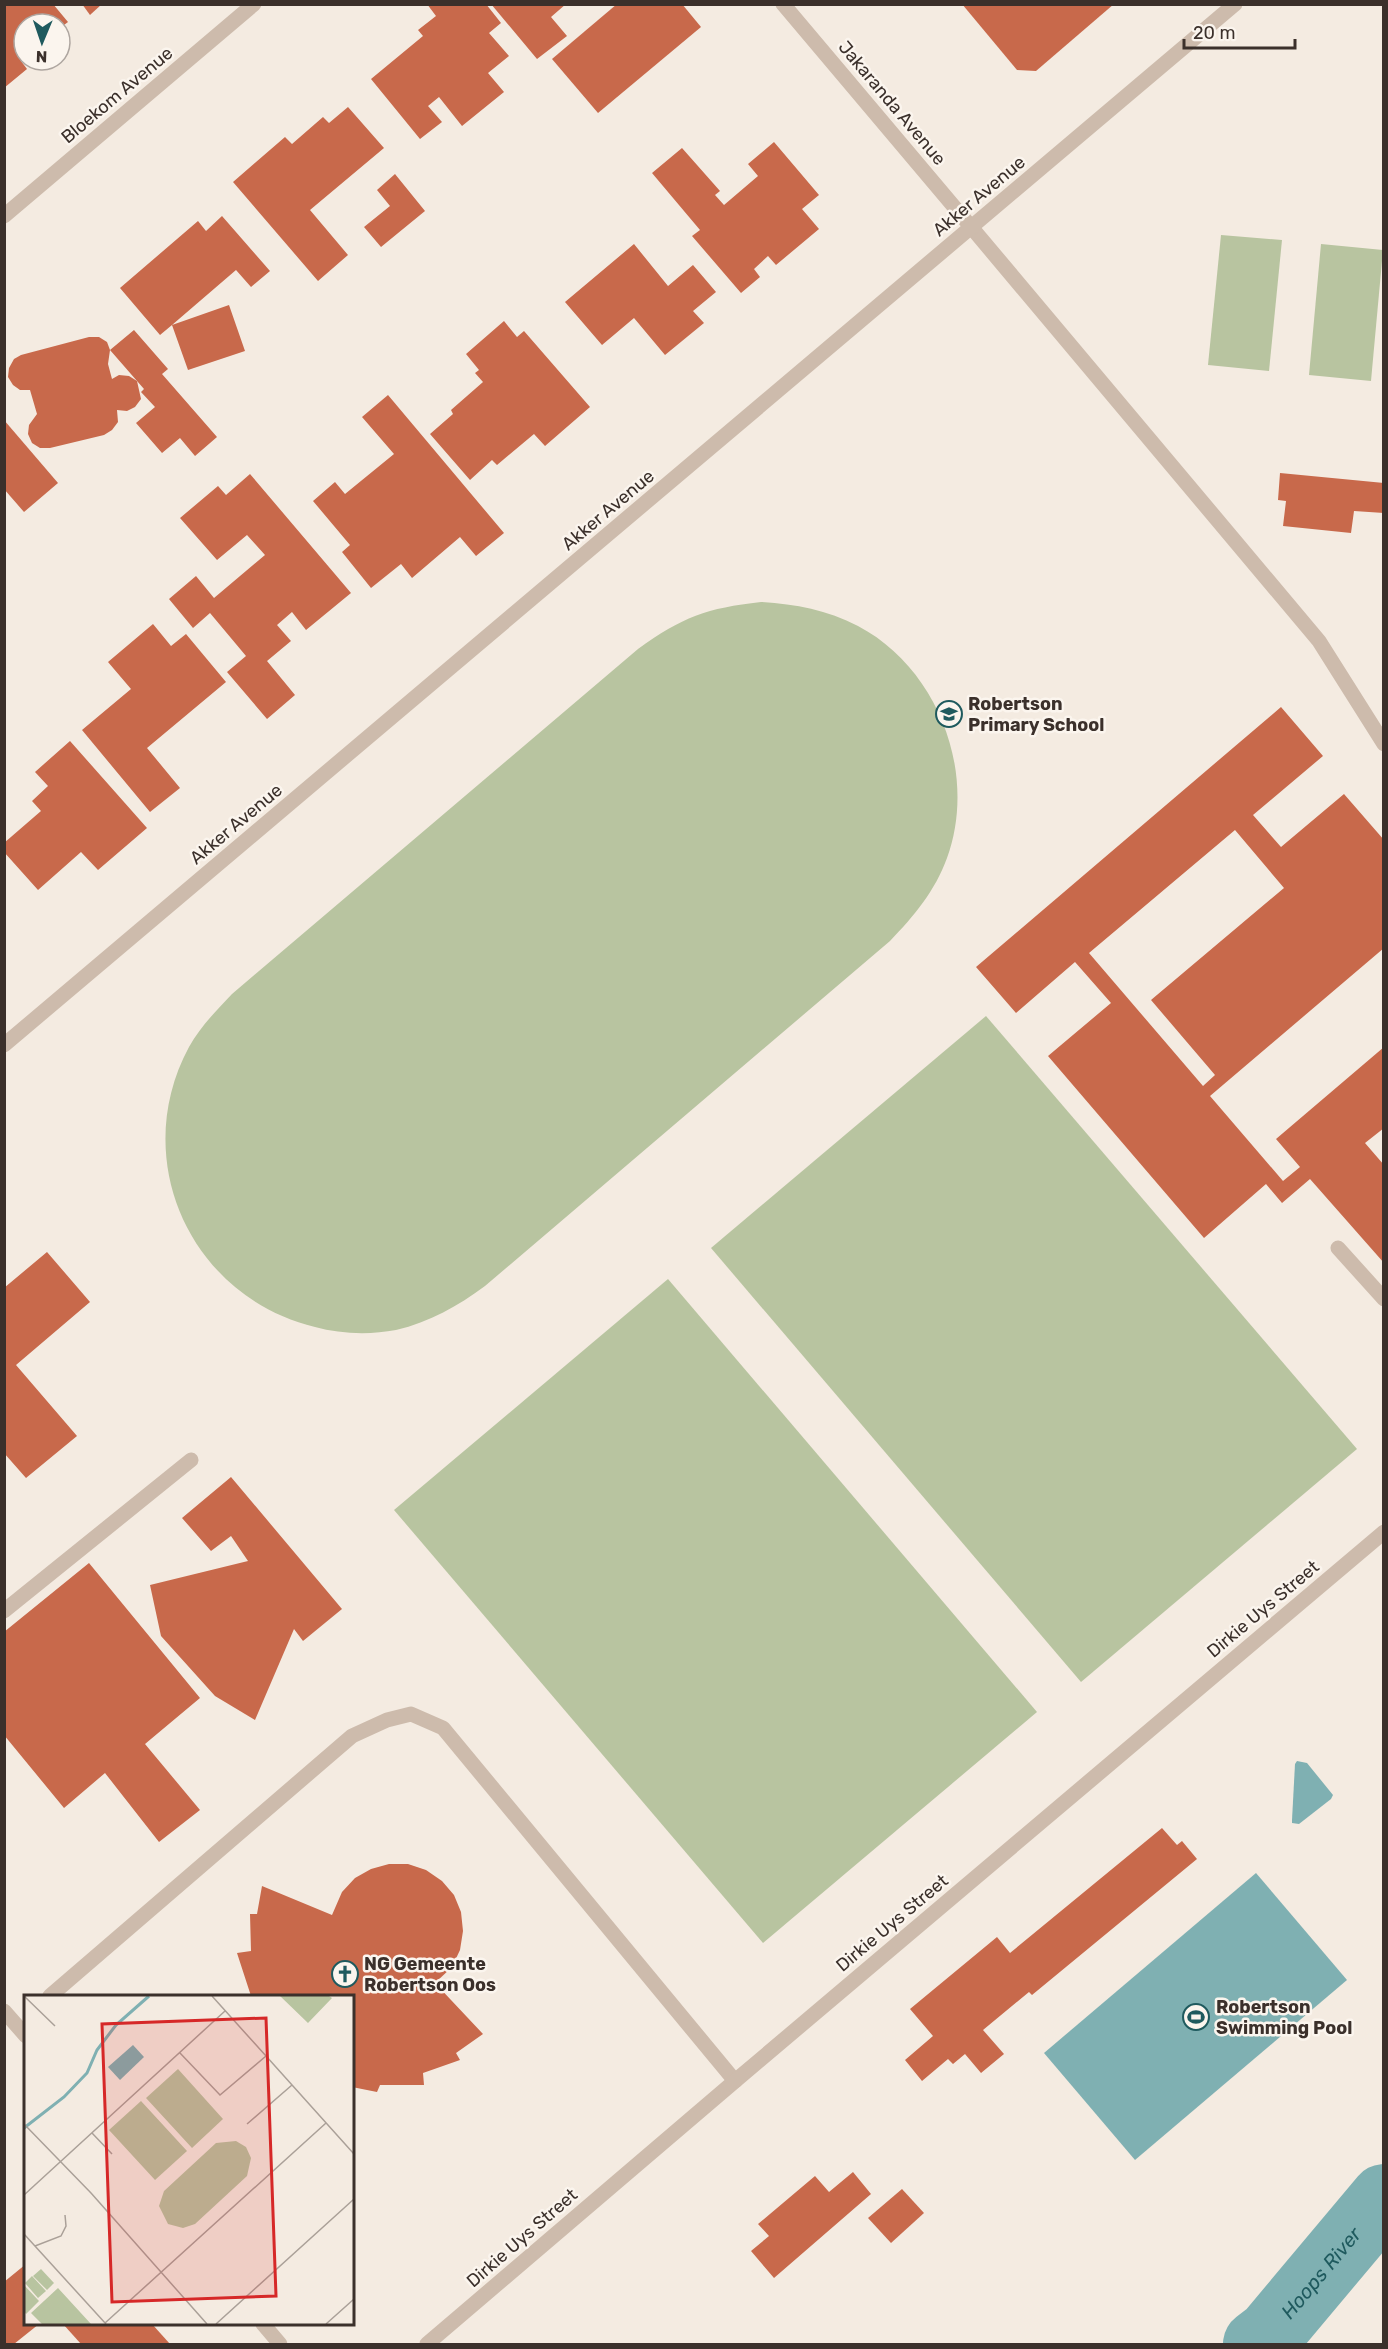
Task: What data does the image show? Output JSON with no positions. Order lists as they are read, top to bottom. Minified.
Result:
{"streets":{"street":["Bloekom Avenue","Jakaranda Avenue","Akker Avenue","Dirkie Uys Street"]},"crossings":[["Jakaranda Avenue","Akker Avenue"]],"water":["Hoops River"],"places":{"school or university":["Robertson Primary School"],"church":["NG Gemeente Robertson Oos"],"sports":["Robertson Swimming Pool"]},"scale_bar":"20 m","north":"bottom"}
